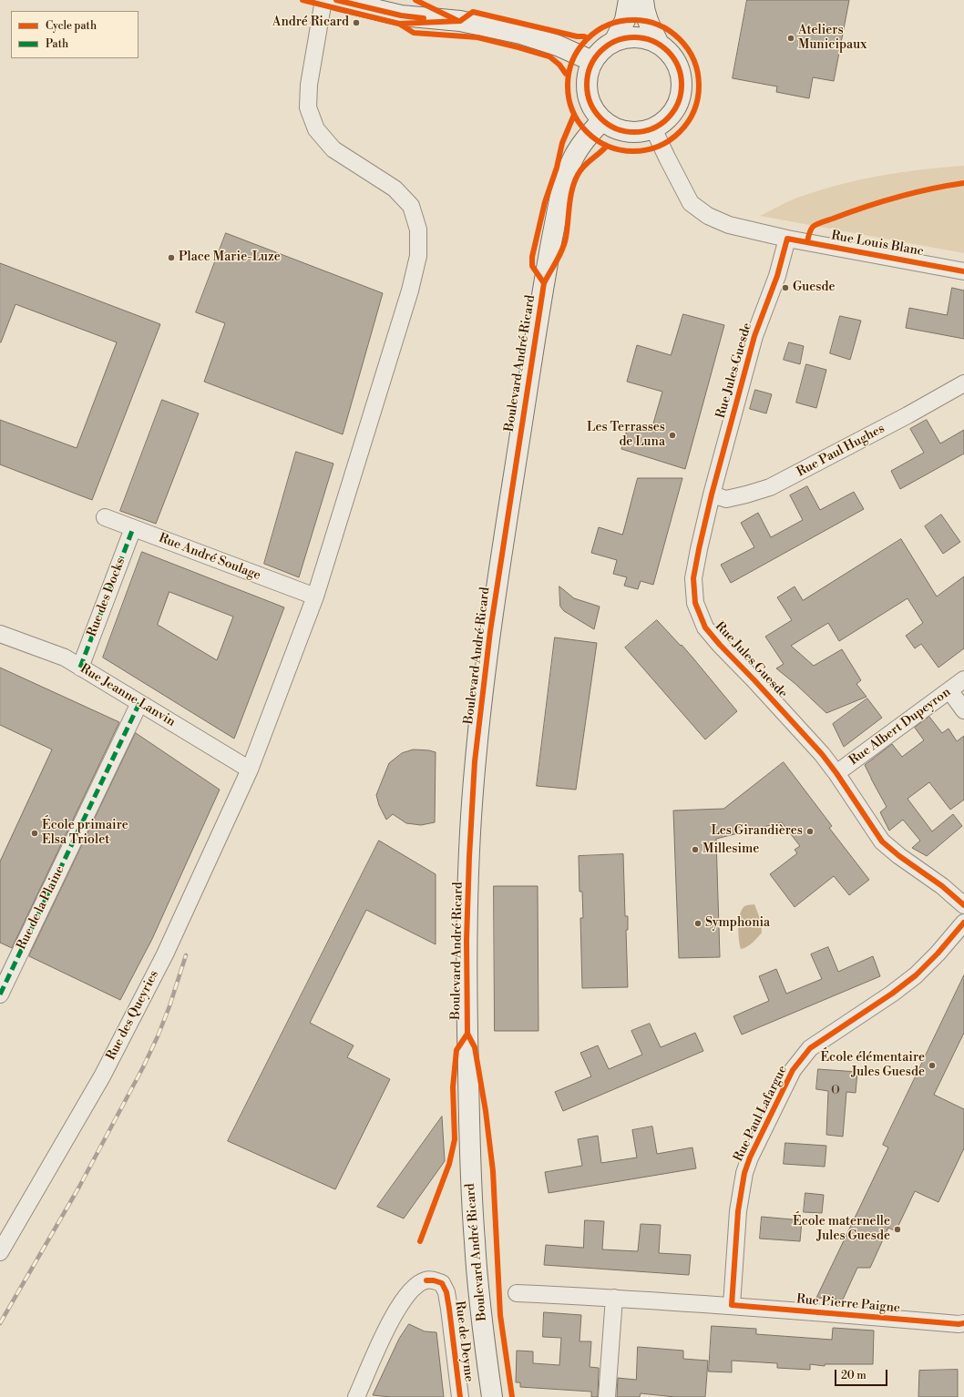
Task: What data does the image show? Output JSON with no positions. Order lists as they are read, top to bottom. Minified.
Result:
{"streets":{"main road":["Boulevard André Ricard"],"street":["Rue Louis Blanc","Rue Jules Guesde","Rue Paul Hughes","Rue André Soulage","Rue des Docks","Rue Jeanne Lanvin","Rue Albert Dupeyron","Rue de la Plaine","Rue des Queyries","Rue Paul Lafargue","Rue Pierre Paigne","Rue de Deyme"]},"crossings":[["Rue Louis Blanc","Rue Jules Guesde"],["Rue Jules Guesde","Rue Paul Hughes"],["Rue Jules Guesde","Rue Albert Dupeyron"],["Rue André Soulage","Rue des Docks"],["Rue André Soulage","Rue des Queyries"],["Rue des Docks","Rue Jeanne Lanvin"],["Rue Jeanne Lanvin","Rue de la Plaine"],["Rue Jeanne Lanvin","Rue des Queyries"],["Rue Paul Lafargue","Rue Pierre Paigne"]],"places":["André Ricard","Ateliers Municipaux","Place Marie-Luze","Guesde","Les Terrasses de Luna","Les Girandières","École primaire Elsa Triolet","Millesime","Symphonia","École élémentaire Jules Guesde","École maternelle Jules Guesde"],"house_numbers":["O"],"legend":["Cycle path","Path"],"scale_bar":"20 m"}
